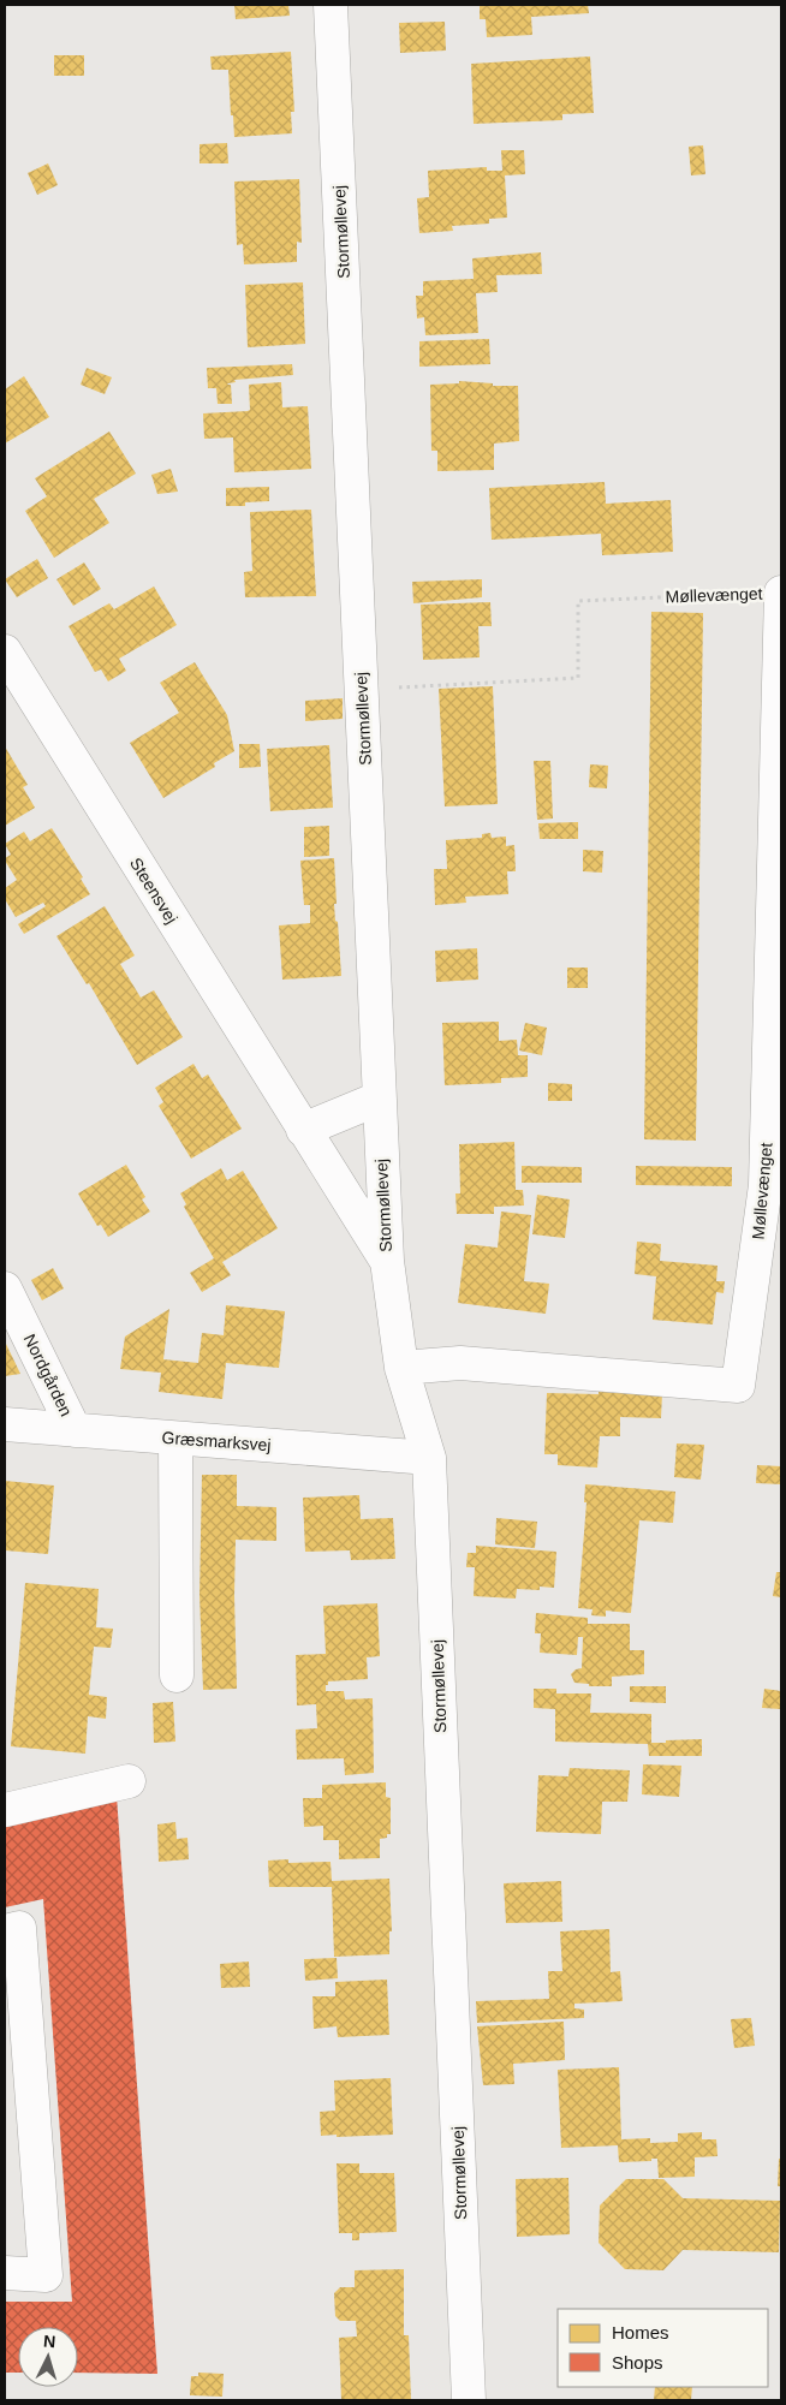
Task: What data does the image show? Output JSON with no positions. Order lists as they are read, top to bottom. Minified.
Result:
{"streets":{"street":["Stormøllevej","Møllevænget","Steensvej","Nordgården","Græsmarksvej"]},"crossings":[["Stormøllevej","Møllevænget"],["Stormøllevej","Steensvej"],["Stormøllevej","Græsmarksvej"],["Nordgården","Græsmarksvej"]],"legend":["Homes","Shops"],"north":"top"}
